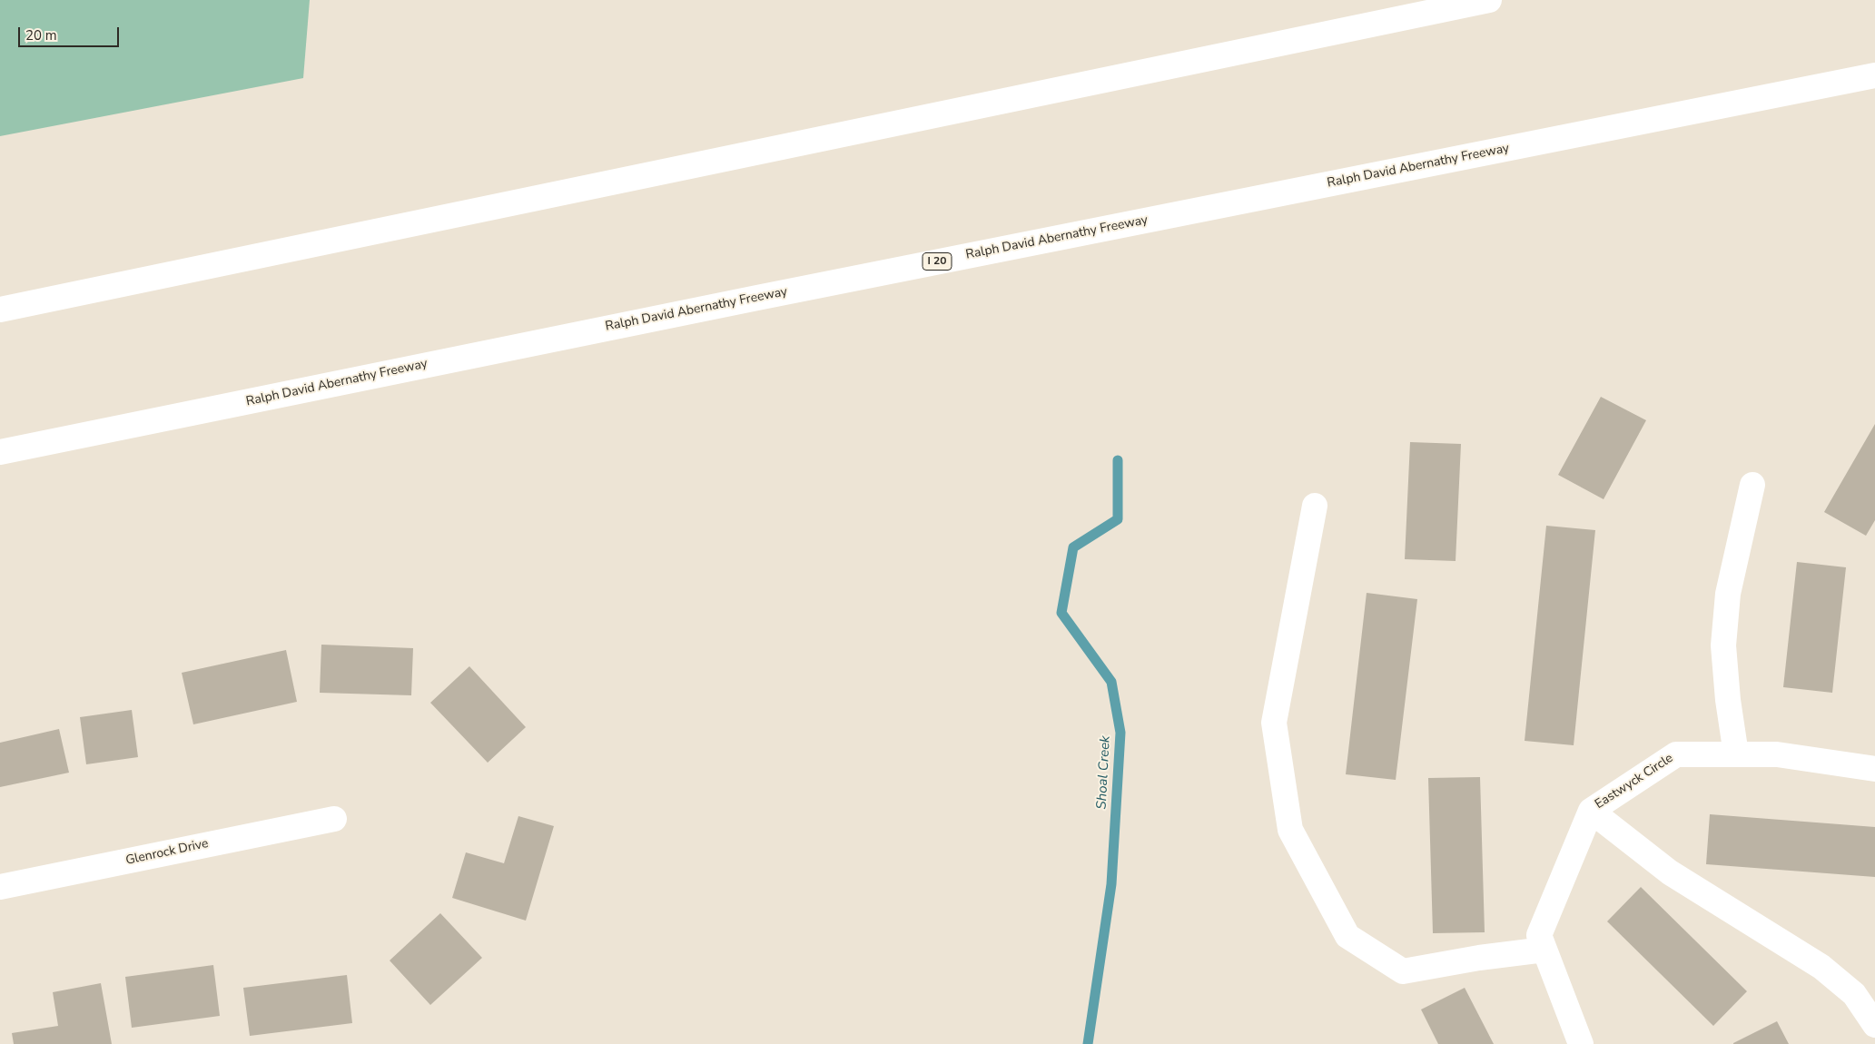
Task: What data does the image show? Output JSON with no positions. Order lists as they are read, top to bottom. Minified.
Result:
{"streets":{"main road":["Ralph David Abernathy Freeway","I 20","Eastwyck Circle","Glenrock Drive"]},"water":["Shoal Creek"],"scale_bar":"20 m"}
